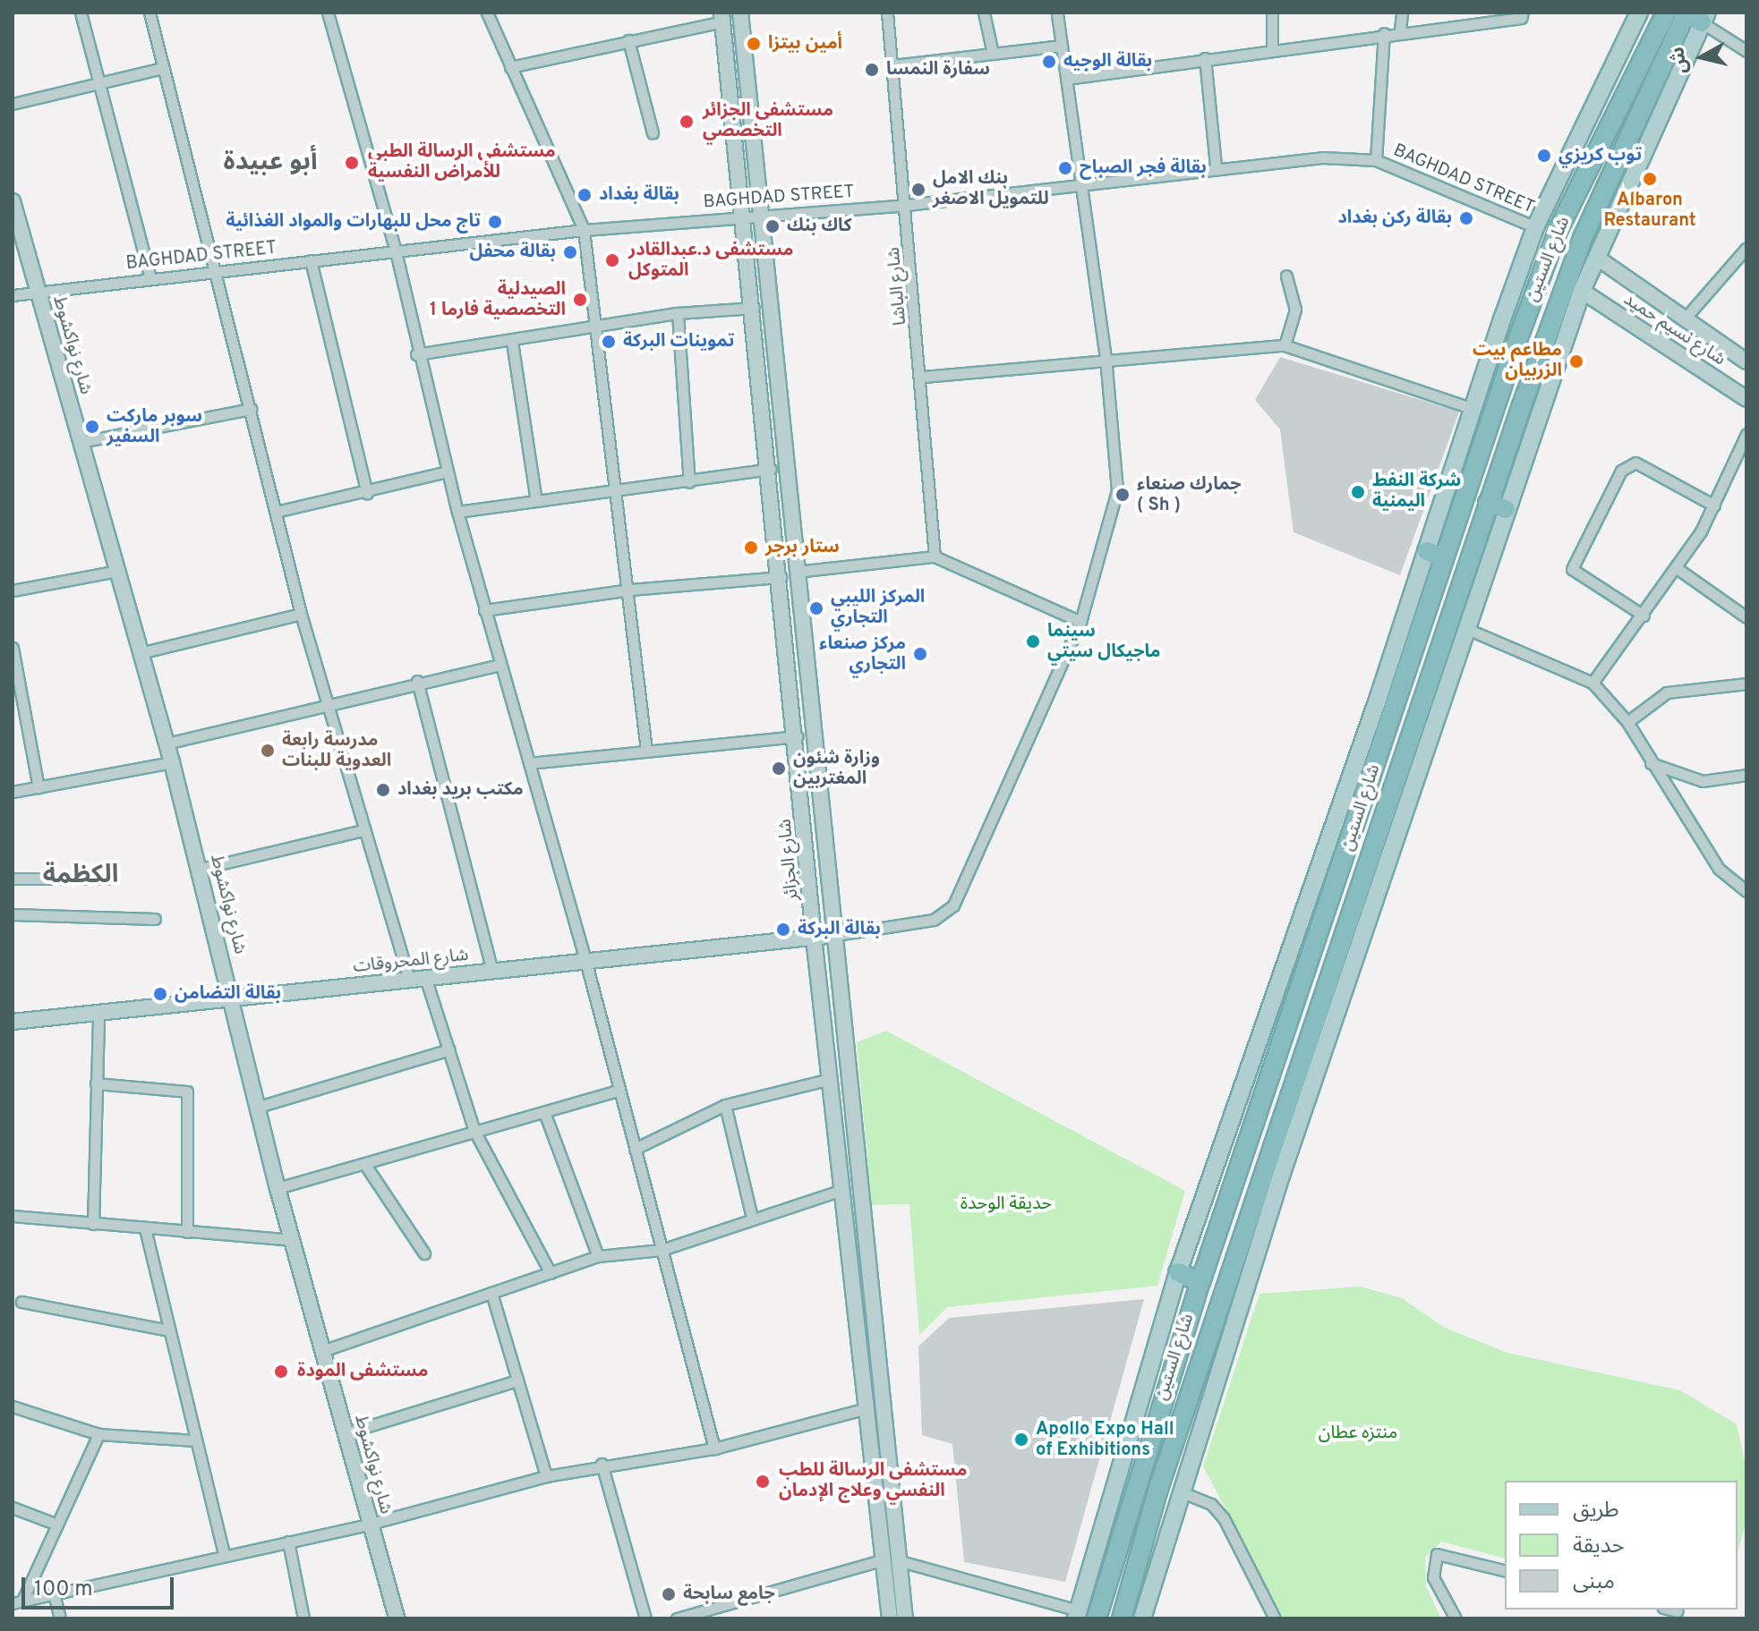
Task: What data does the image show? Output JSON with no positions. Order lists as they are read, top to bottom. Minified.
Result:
{"streets":{"highway":["شارع الستين"],"main road":["شارع نسيم حميد","شارع نواكشوط","شارع الجزائر","شارع المحروقات"],"street":["BAGHDAD STREET","شارع الباشا"]},"crossings":[["BAGHDAD STREET","شارع الستين"],["BAGHDAD STREET","شارع الباشا"],["BAGHDAD STREET","شارع نواكشوط"],["BAGHDAD STREET","شارع الجزائر"],["شارع الستين","شارع نسيم حميد"],["شارع نواكشوط","شارع المحروقات"],["شارع الجزائر","شارع المحروقات"]],"districts":["أبو عبيدة","الكظمة"],"parks":["حديقة الوحدة","منتزه عطان"],"places":["أمين بيتزا","بقالة الوجيه","سفارة النمسا","مستشفى الجزائر التخصصي","توب كريزي","مستشفى الرسالة الطبي للأمراض النفسية","بقالة فجر الصباح","Albaron Restaurant","بنك الامل للتمويل الاصغر","بقالة بغداد","بقالة ركن بغداد","تاج محل للبهارات والمواد الغذائية","كاك بنك","بقالة محفل","مستشفى د.عبدالقادر المتوكل","الصيدلية التخصصية فارما 1","تموينات البركة","مطاعم بيت الزربيان","سوبر ماركت السفير","شركة النفط اليمنية","جمارك صنعاء ( Sh )","ستار برجر","المركز الليبي التجاري","سينما ماجيكال سيتي","مركز صنعاء التجاري","مدرسة رابعة العدوية للبنات","وزارة شئون المغتربين","مكتب بريد بغداد","بقالة البركة","بقالة التضامن","مستشفى المودة","Apollo Expo Hall of Exhibitions","مستشفى الرسالة للطب النفسي وعلاج الإدمان","جامع سابحة"],"legend":["طريق","حديقة","مبنى"],"scale_bar":"100 m","north":"left"}
